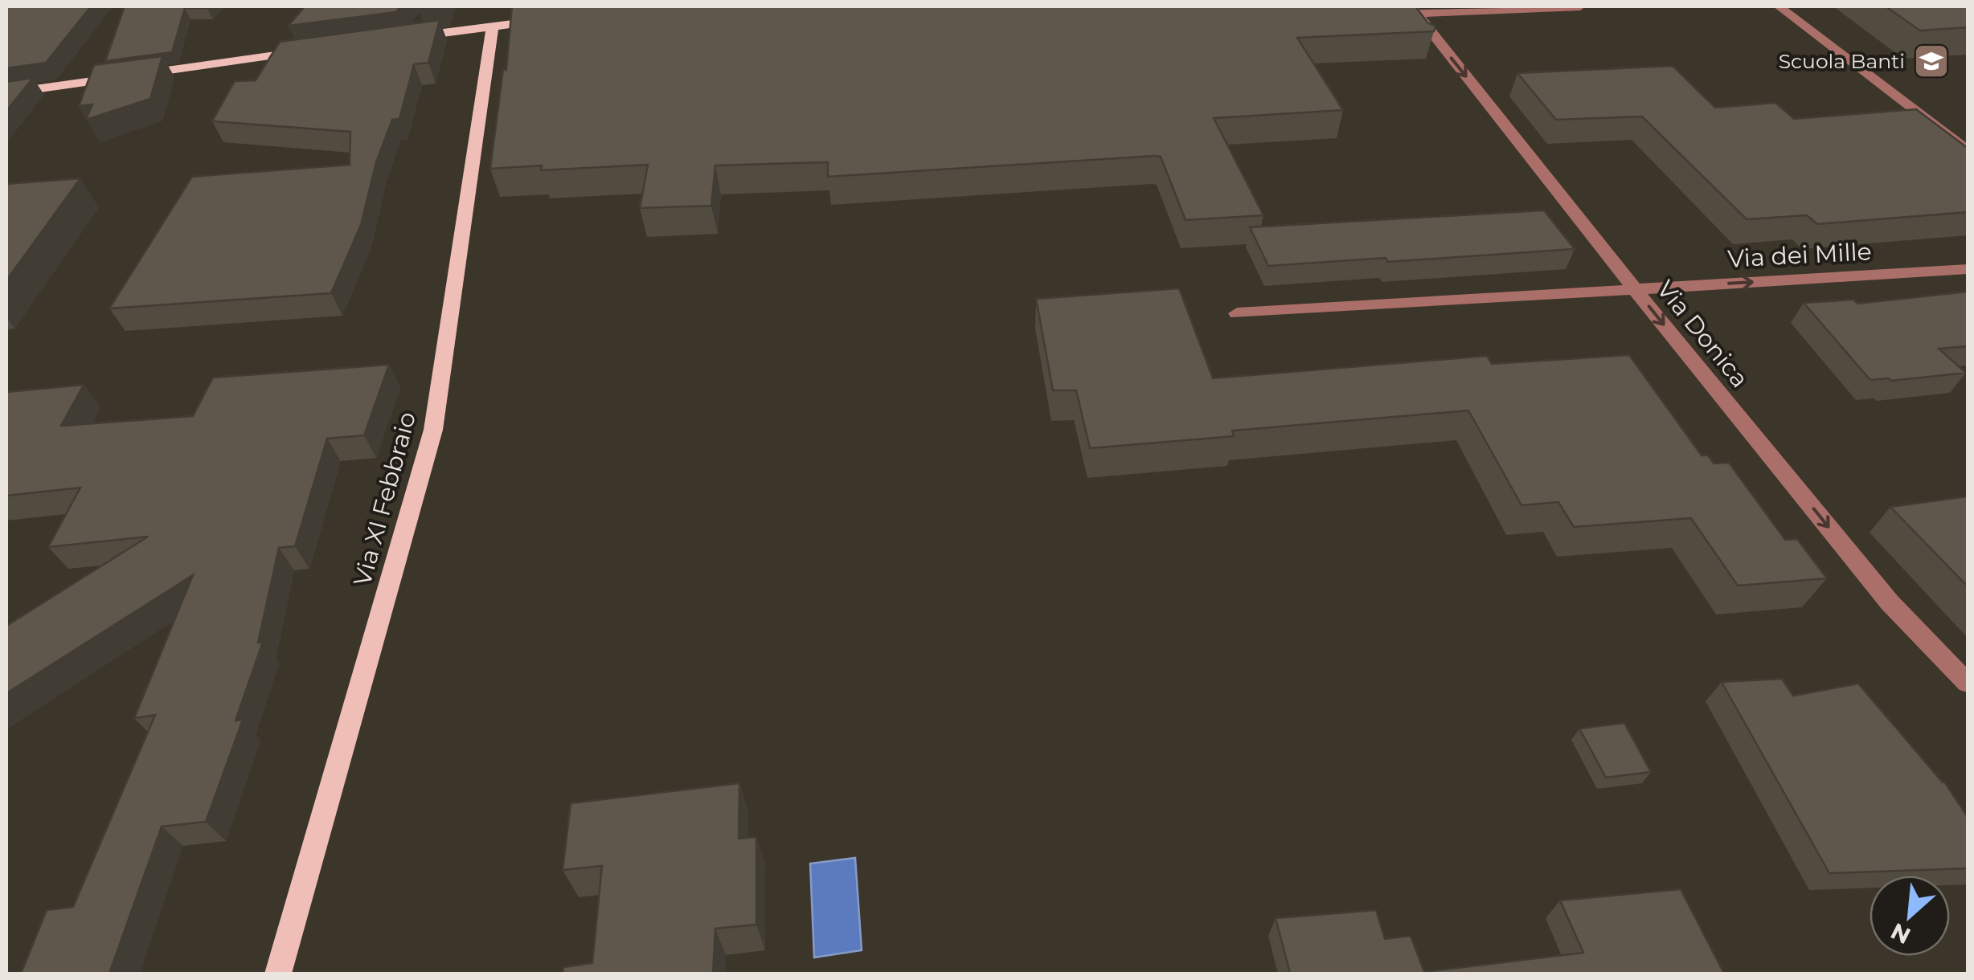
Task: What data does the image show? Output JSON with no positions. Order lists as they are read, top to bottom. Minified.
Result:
{"streets":{"main road":["Via XI Febbraio"],"street":["Via dei Mille","Via Donica"]},"crossings":[["Via dei Mille","Via Donica"]],"one_way":["Via dei Mille","Via Donica"],"places":{"school or university":["Scuola Banti"]},"north":"bottom left"}
